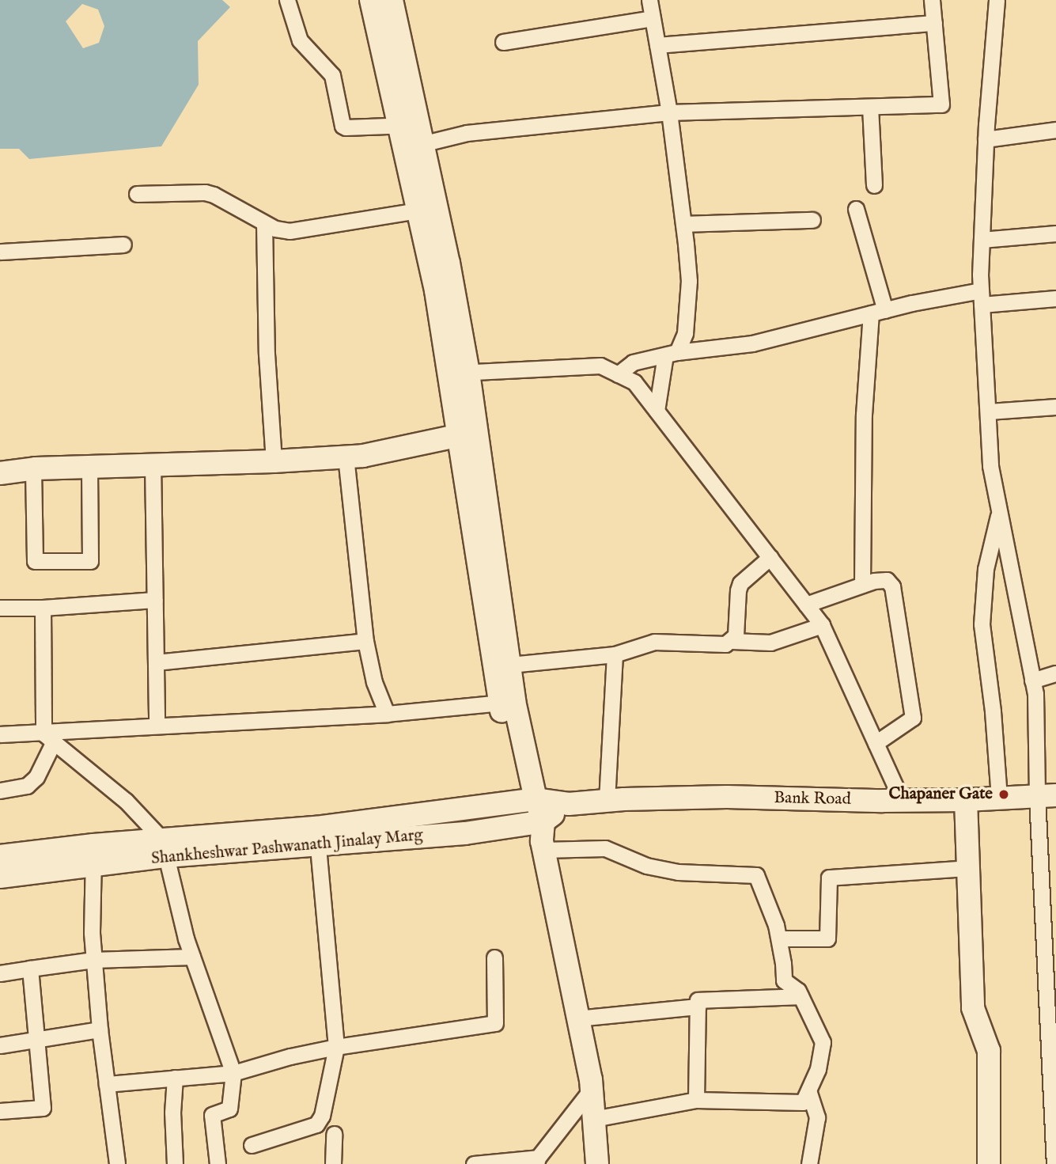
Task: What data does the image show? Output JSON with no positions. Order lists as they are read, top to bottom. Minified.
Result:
{"streets":{"street":["Bank Road","Shankheshwar Pashwanath Jinalay Marg"]},"crossings":[["Bank Road","Shankheshwar Pashwanath Jinalay Marg"]],"places":["Chapaner Gate"]}
